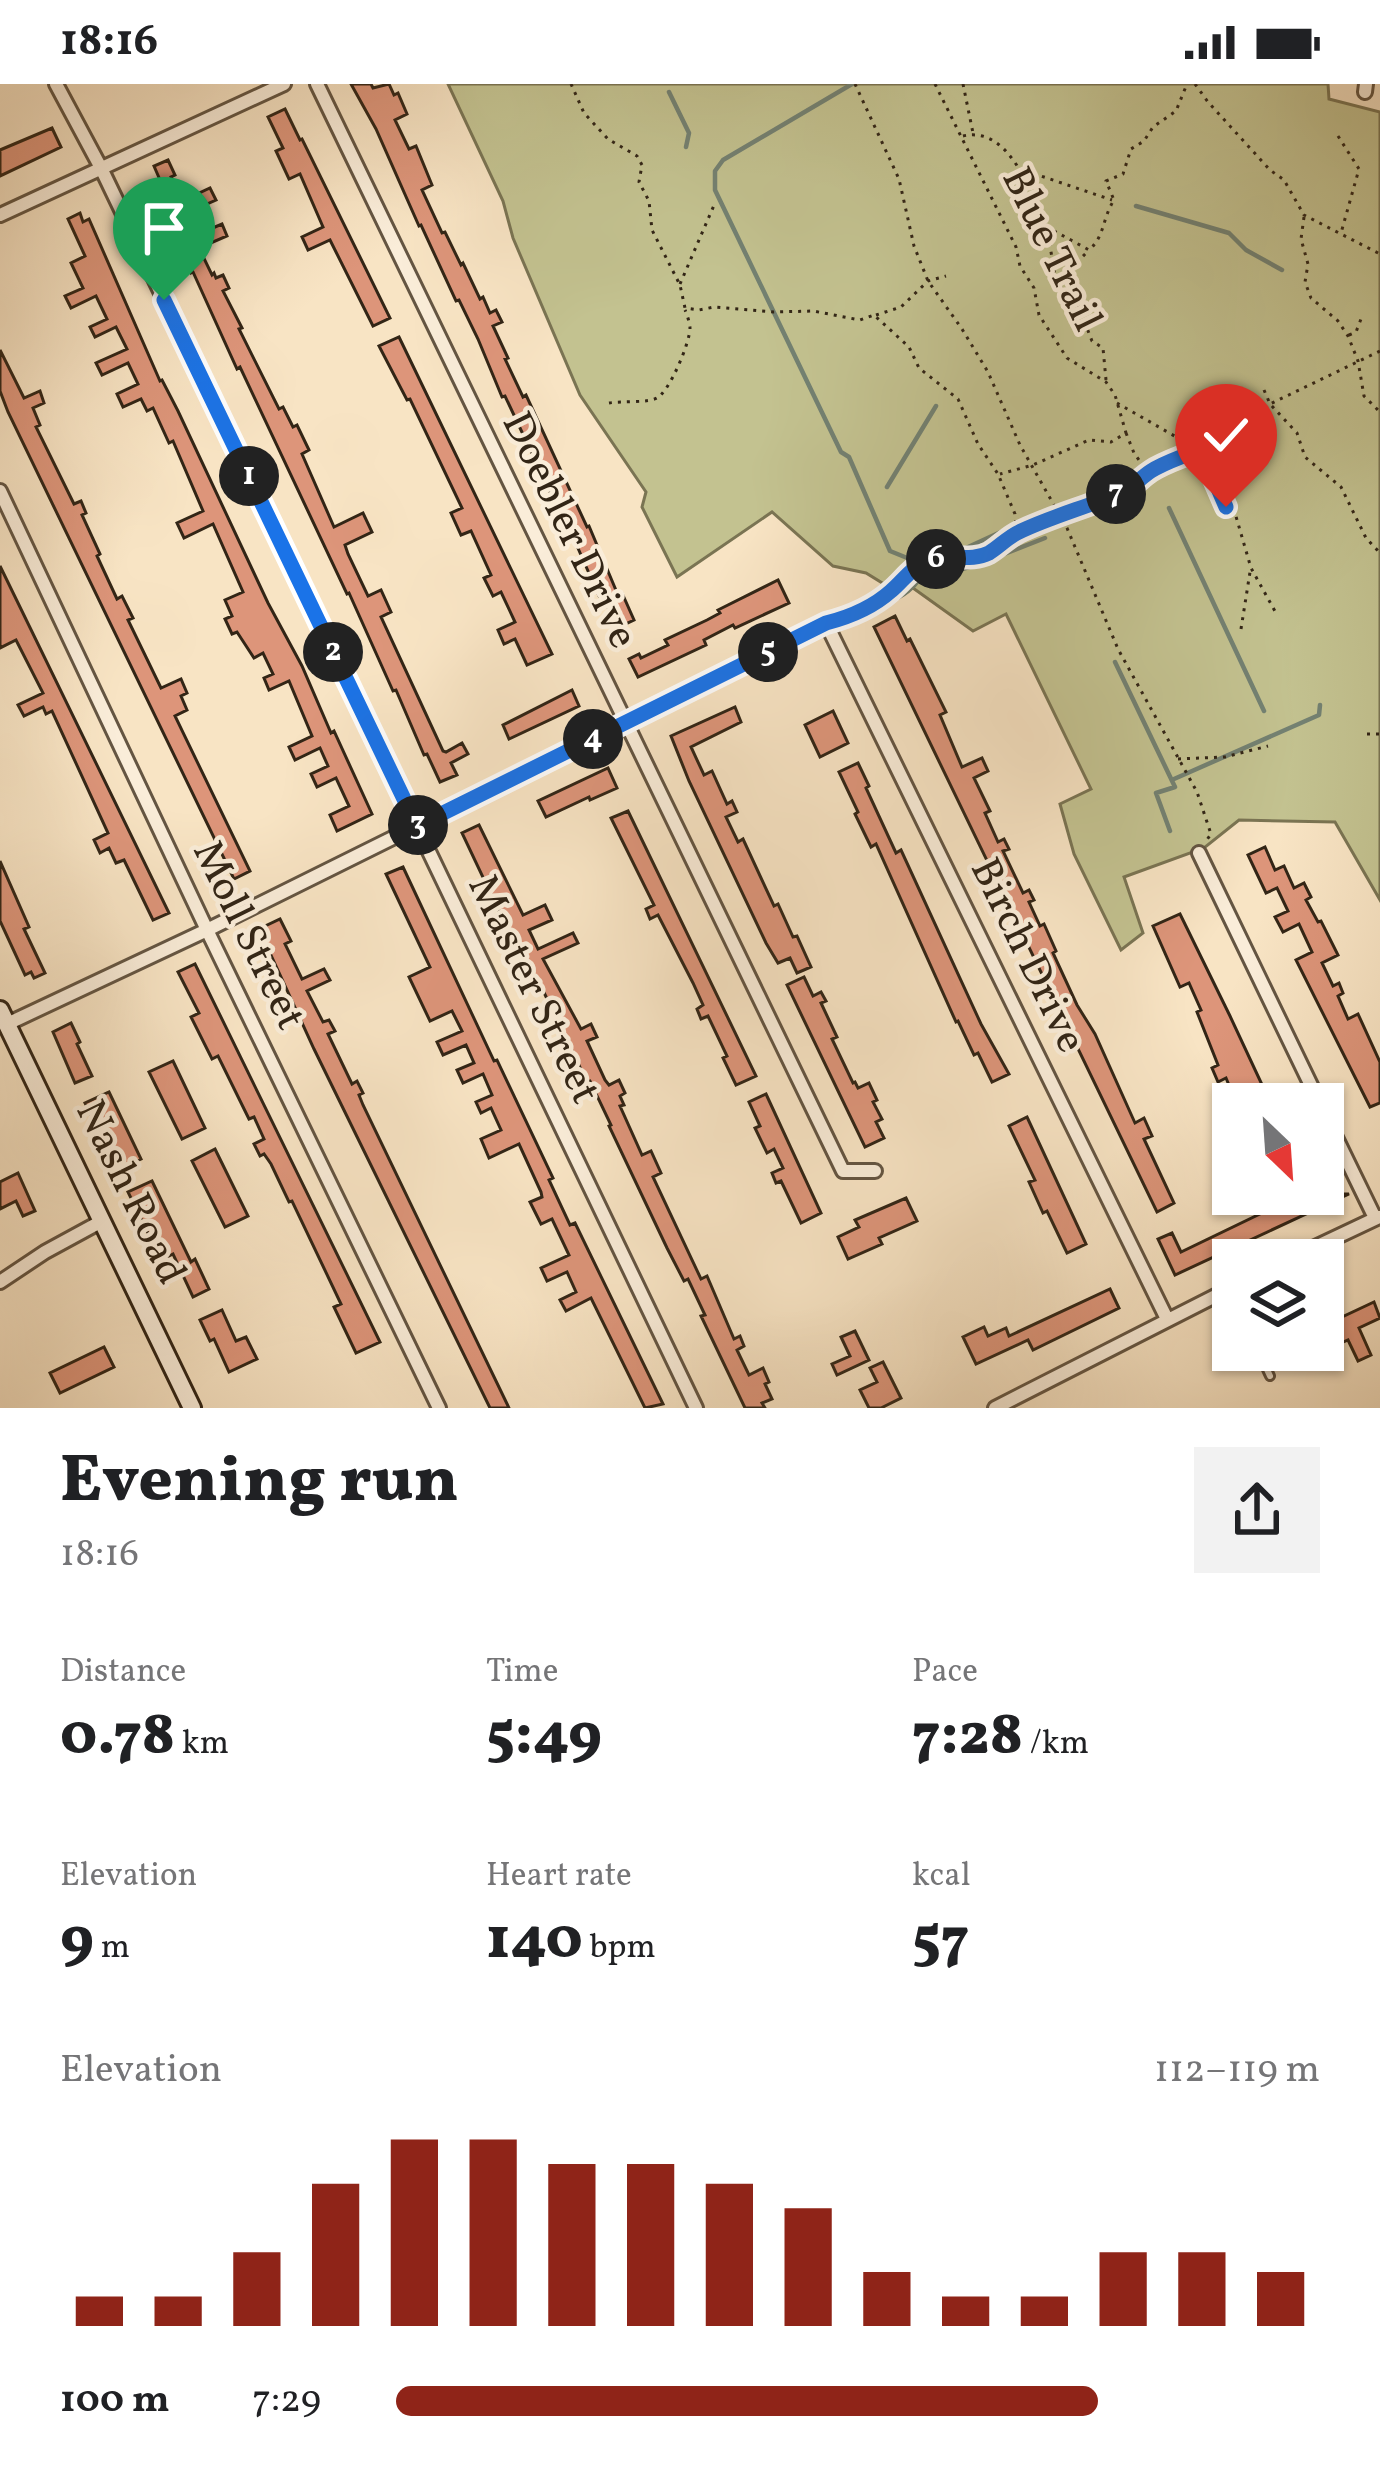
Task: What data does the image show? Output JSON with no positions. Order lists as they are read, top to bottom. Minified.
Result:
{"streets":{"main road":["Nash Road"],"street":["Doebler Drive","Moll Street","Birch Drive","Master Street"],"path":["Blue Trail"]},"north":"bottom right","page":{"status":"18:16","pins":["1","7","6","2","5","4","3"],"heading":["Evening run","18:16"],"stats":[["Distance","0.78 km"],["Time","5:49"],["Pace","7:28 /km"],["Elevation","9 m"],["Heart rate","140 bpm"],["kcal","57"]],"chart":["Elevation","112–119 m"],"list":[{"name":"100 m","note":"7:29"}]}}
